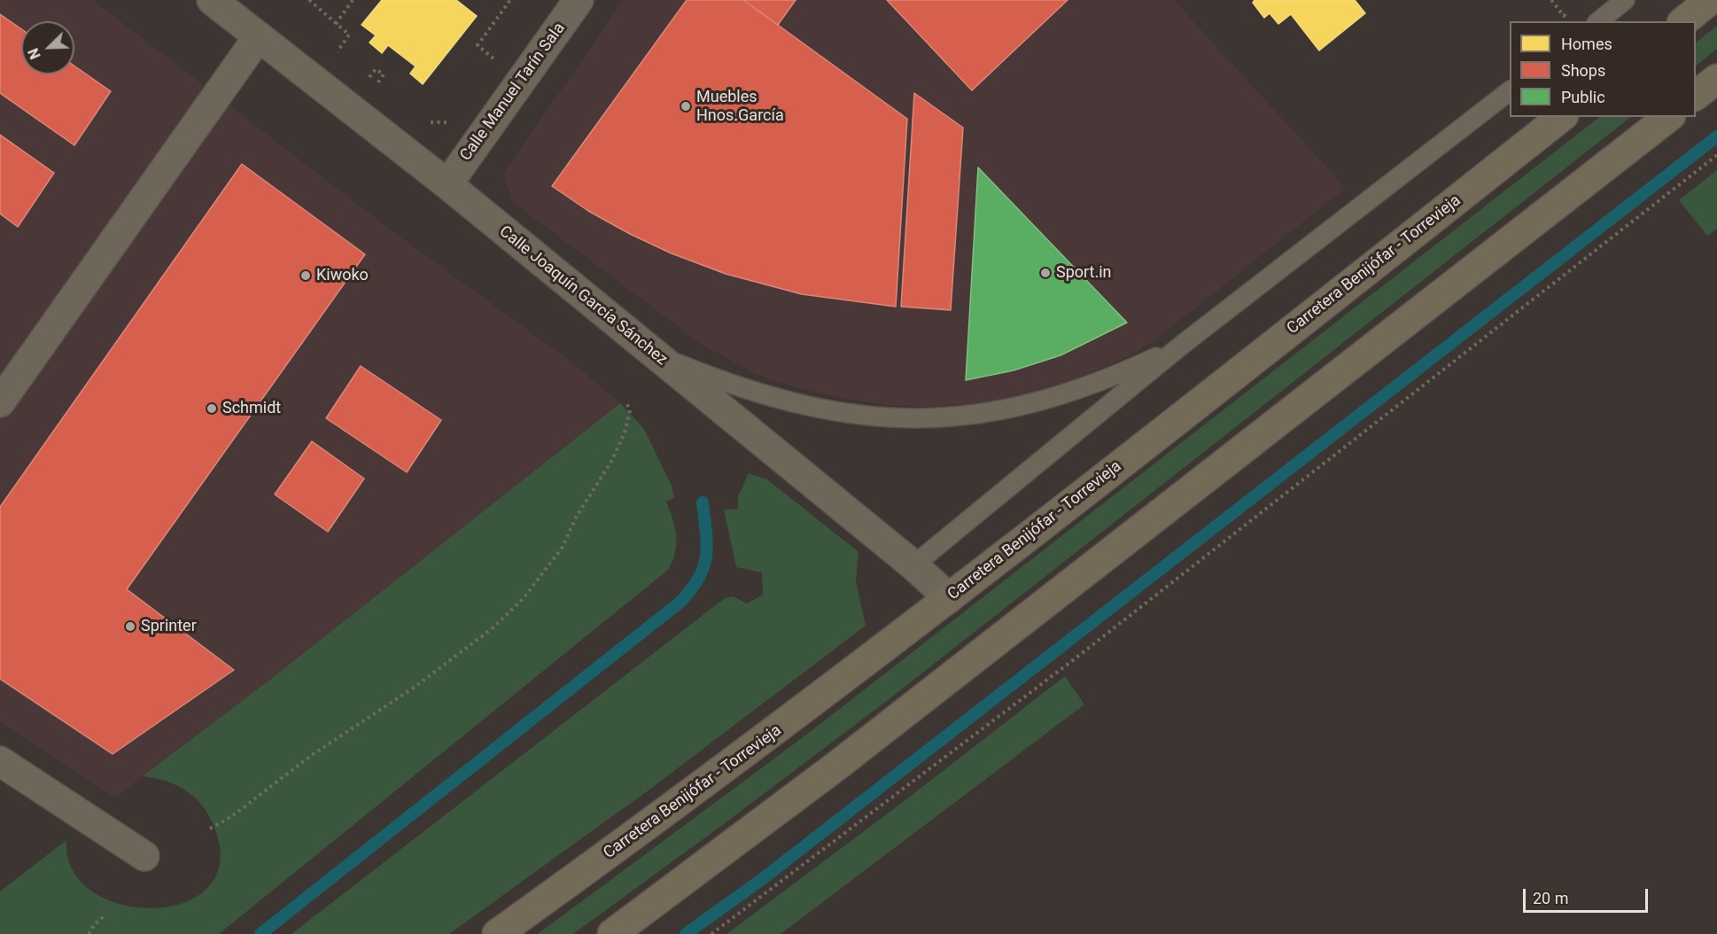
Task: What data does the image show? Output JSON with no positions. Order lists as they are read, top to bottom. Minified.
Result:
{"streets":{"main road":["Carretera Benijófar - Torrevieja"],"street":["Calle Manuel Tarín Sala","Calle Joaquín García Sánchez"]},"crossings":[["Calle Manuel Tarín Sala","Calle Joaquín García Sánchez"],["Carretera Benijófar - Torrevieja","Calle Joaquín García Sánchez"]],"places":["Muebles Hnos.García","Sport.in","Kiwoko","Schmidt","Sprinter"],"legend":["Homes","Shops","Public"],"scale_bar":"20 m","north":"bottom left"}
